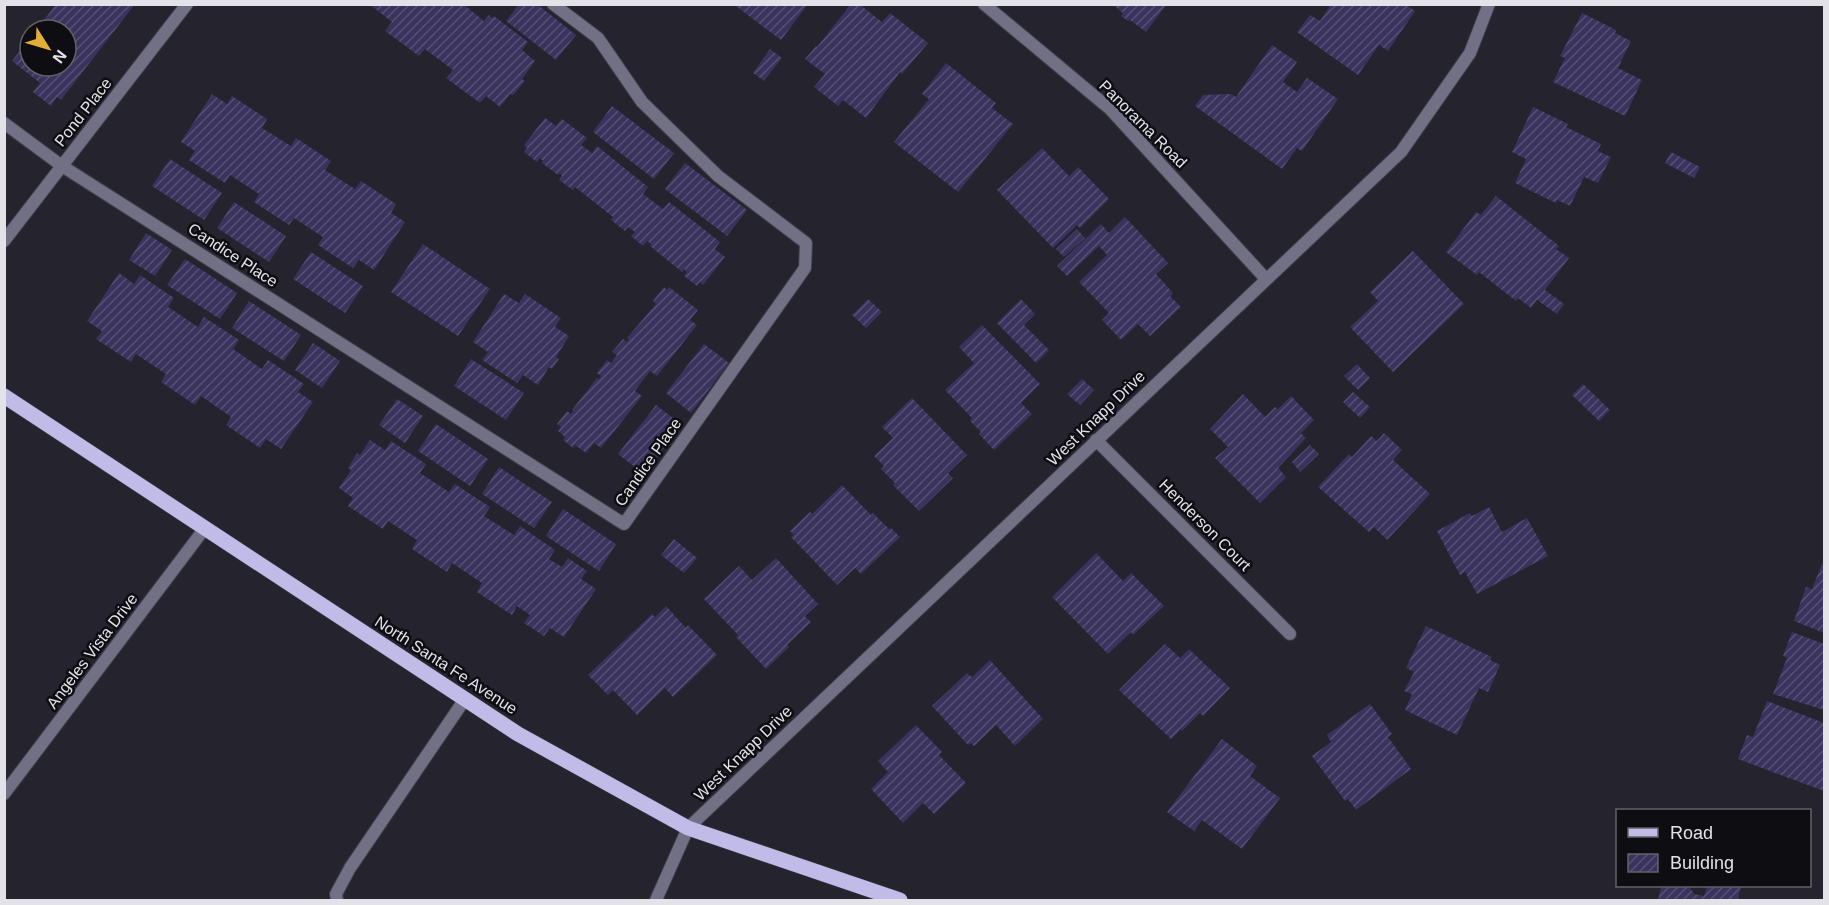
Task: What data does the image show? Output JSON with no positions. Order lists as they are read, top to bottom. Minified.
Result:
{"streets":{"main road":["North Santa Fe Avenue"],"street":["Pond Place","Panorama Road","Candice Place","West Knapp Drive","Henderson Court","Angeles Vista Drive"]},"crossings":[["Pond Place","Candice Place"],["Panorama Road","West Knapp Drive"],["West Knapp Drive","Henderson Court"],["West Knapp Drive","North Santa Fe Avenue"],["Angeles Vista Drive","North Santa Fe Avenue"]],"legend":["Road","Building"],"north":"bottom right"}
